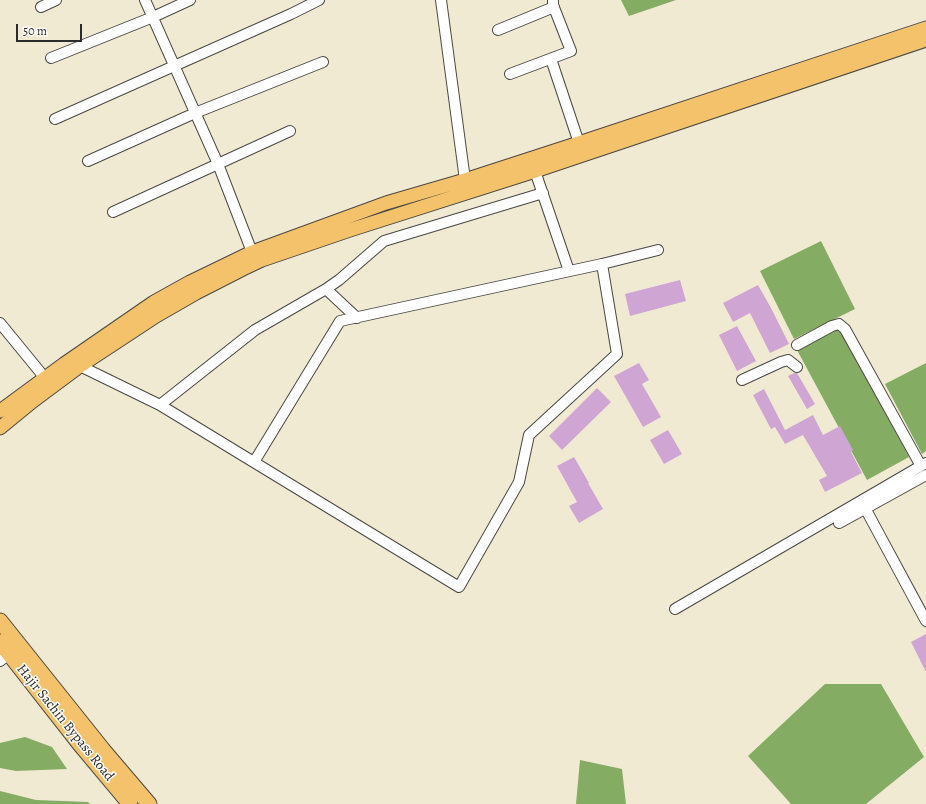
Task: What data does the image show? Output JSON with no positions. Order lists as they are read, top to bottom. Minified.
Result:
{"streets":{"highway":["Hajir Sachin Bypass Road"]},"scale_bar":"50 m"}
